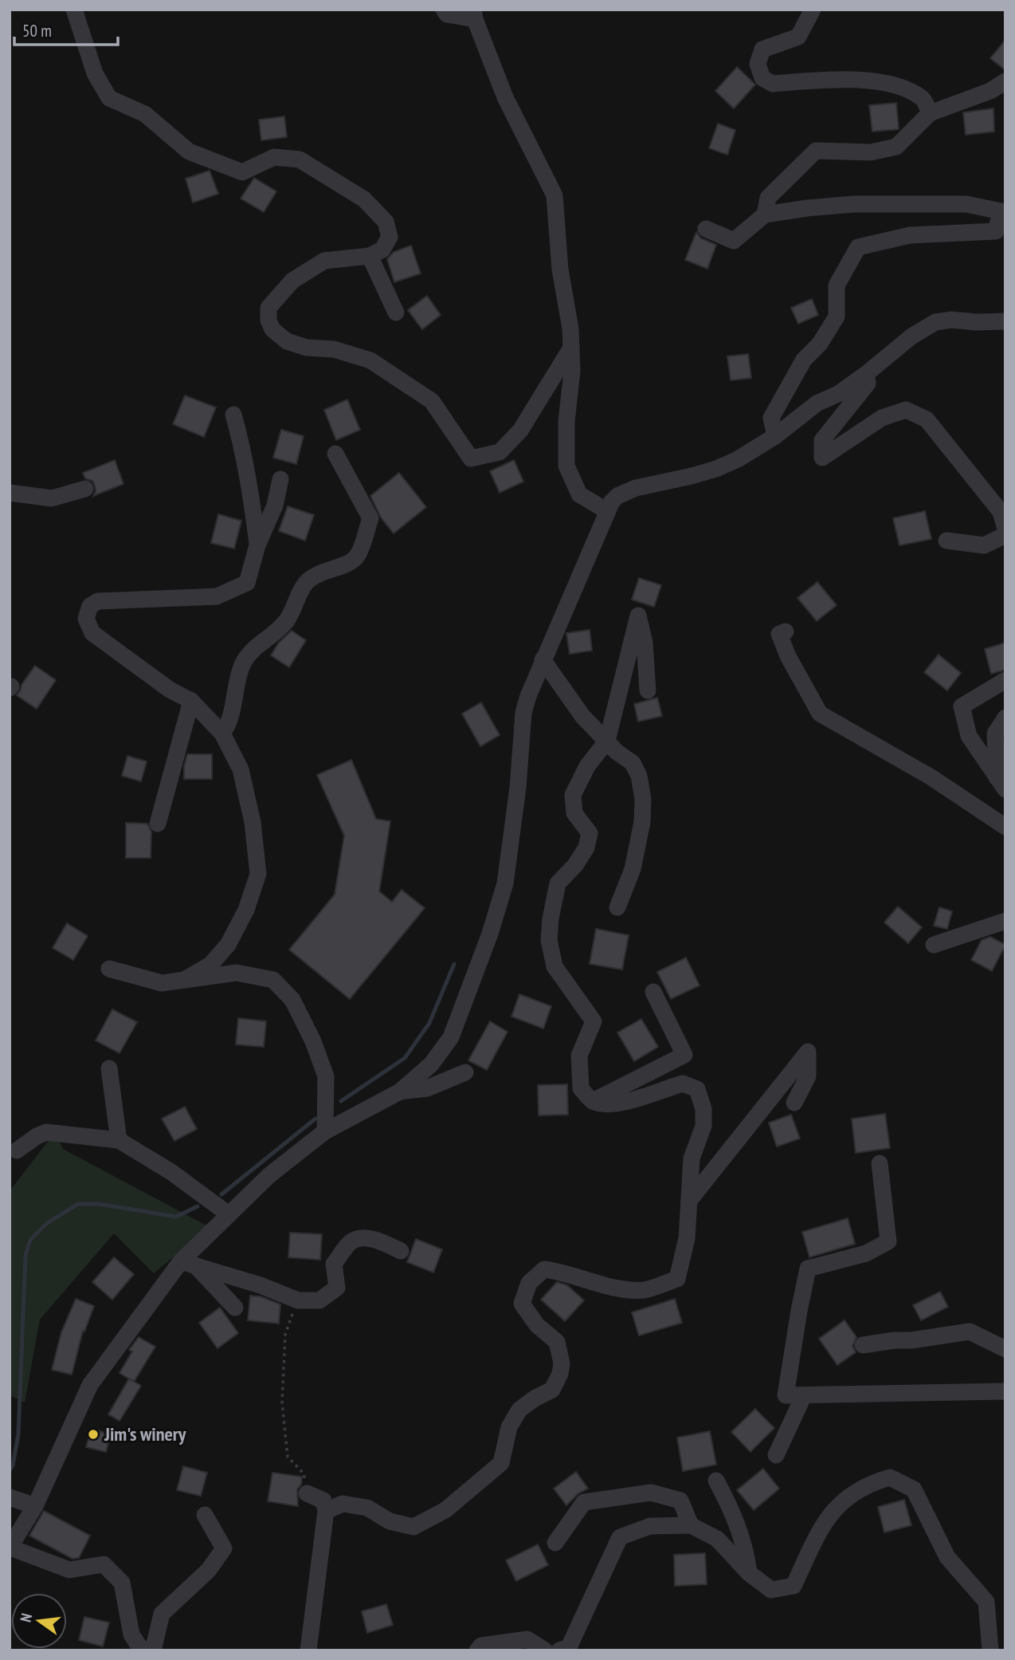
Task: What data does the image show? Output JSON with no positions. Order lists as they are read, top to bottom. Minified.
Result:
{"places":["Jim's winery"],"scale_bar":"50 m","north":"left"}
